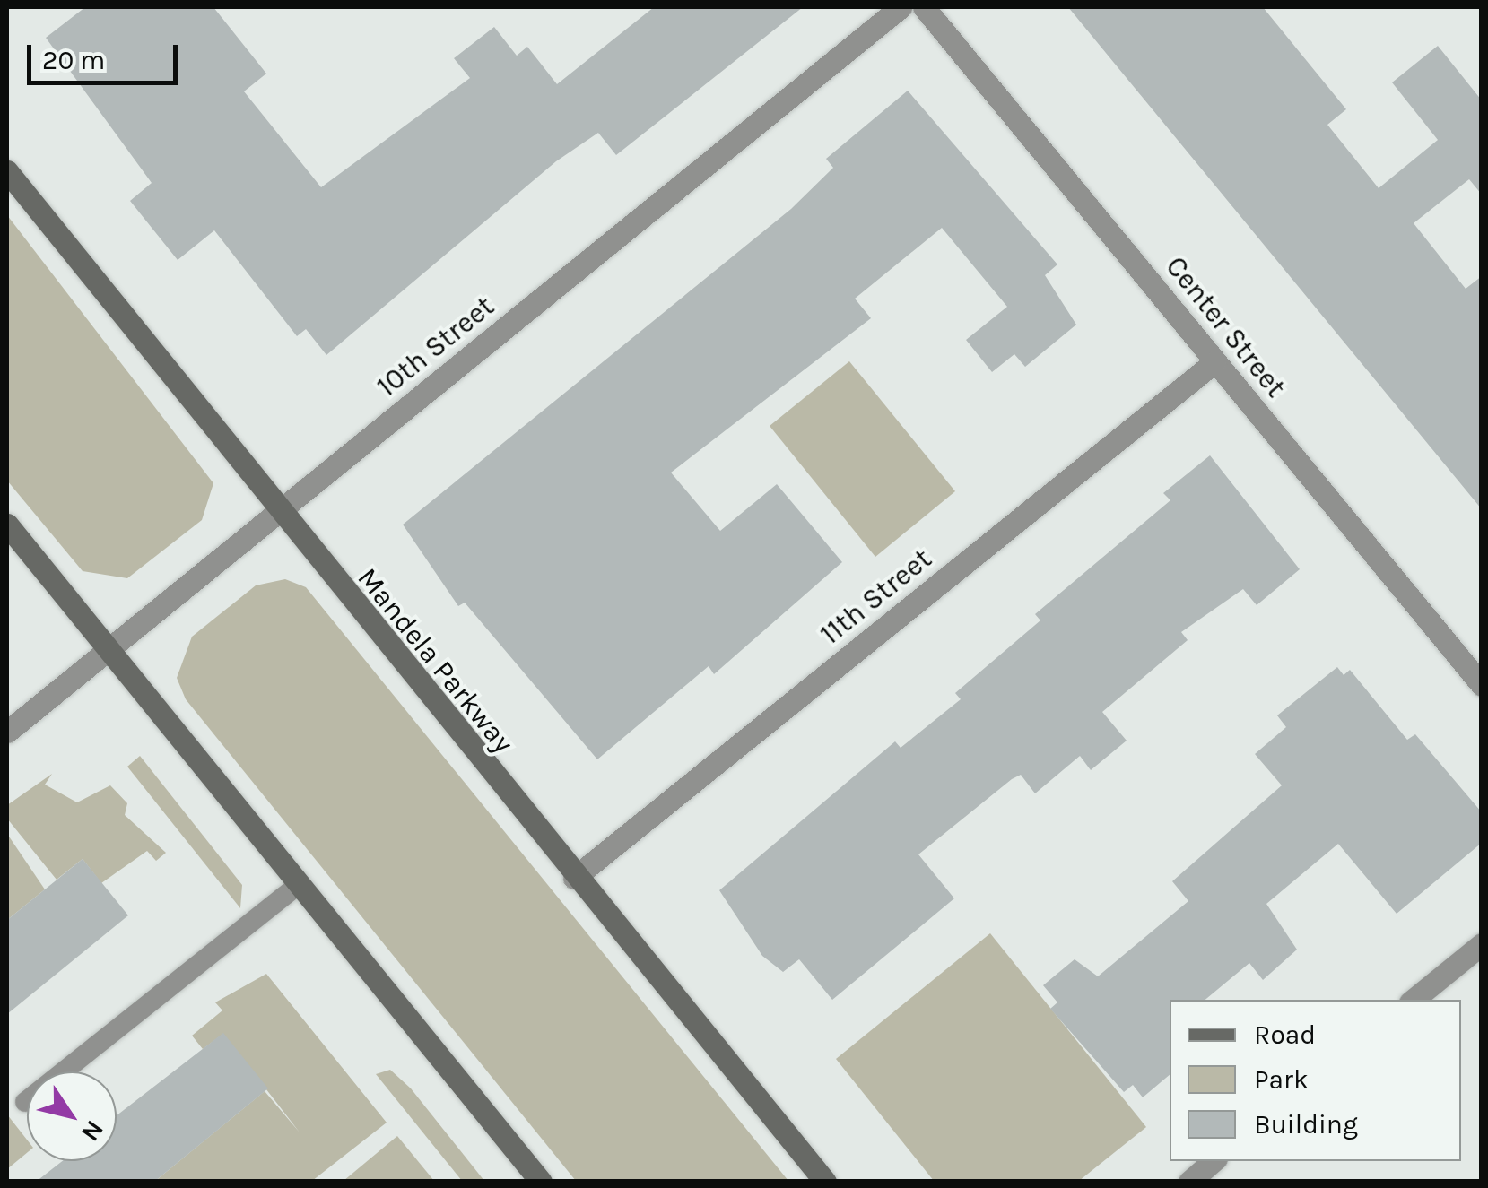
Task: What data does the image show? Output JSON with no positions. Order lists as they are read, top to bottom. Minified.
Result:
{"streets":{"main road":["Mandela Parkway"],"street":["Center Street","10th Street","11th Street"]},"crossings":[["Center Street","11th Street"],["10th Street","Mandela Parkway"],["11th Street","Mandela Parkway"]],"legend":["Road","Park","Building"],"scale_bar":"20 m","north":"bottom right"}
